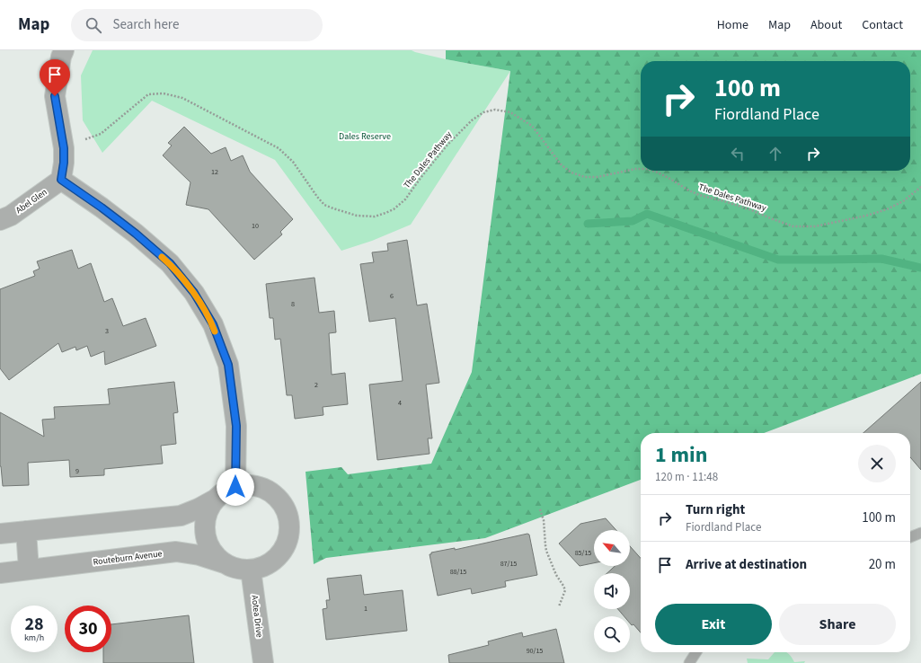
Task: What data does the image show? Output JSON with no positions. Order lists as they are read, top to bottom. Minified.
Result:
{"streets":{"street":["Abel Glen","Routeburn Avenue","Aotea Drive"],"path":["The Dales Pathway"]},"crossings":[["Routeburn Avenue","Aotea Drive"]],"parks":["Dales Reserve"],"house_numbers":["12","10","6","8","3","2","4","9","85/15","87/15","88/15","1","90/15"],"north":"top left","page":{"header":"Map","search":"Search here","nav":["Home","Map","About","Contact"],"turn":["100 m","Fiordland Place"],"heading":["1 min","120 m · 11:48"],"list":[{"name":"Turn right","note":"Fiordland Place","value":"100 m"},{"name":"Arrive at destination","value":"20 m"}],"buttons":["Exit","Share"],"speed":"28 km/h","limit":"30"}}
